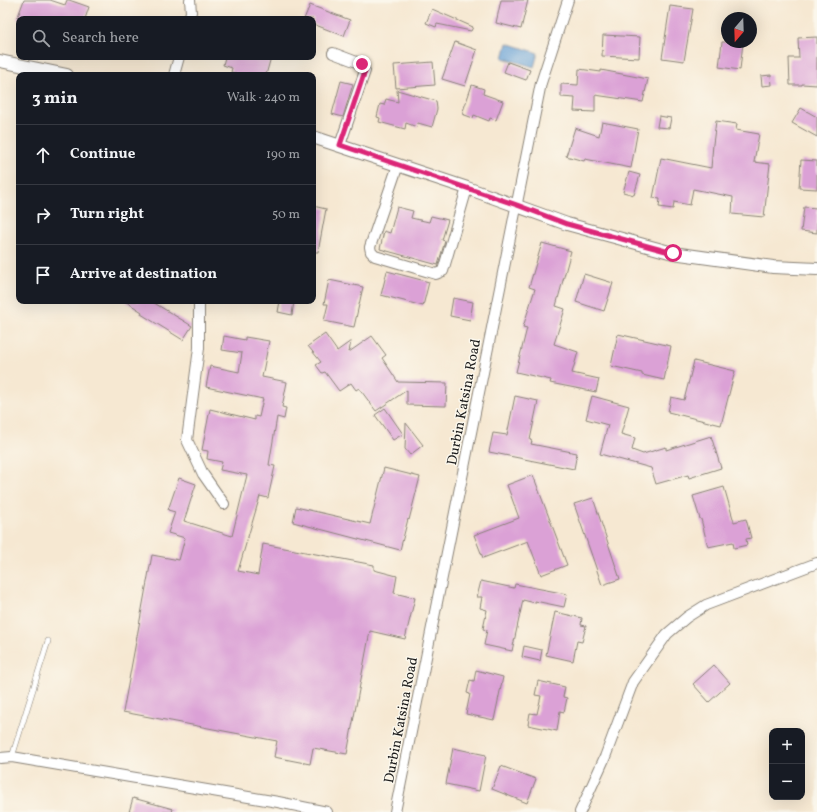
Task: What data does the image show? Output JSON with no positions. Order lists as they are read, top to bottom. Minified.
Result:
{"streets":{"street":["Durbin Katsina Road"]},"north":"bottom","page":{"search":"Search here","heading":["3 min","Walk · 240 m"],"list":[["Continue","190 m"],["Turn right","50 m"],"Arrive at destination"],"map_buttons":["+","−"]}}
